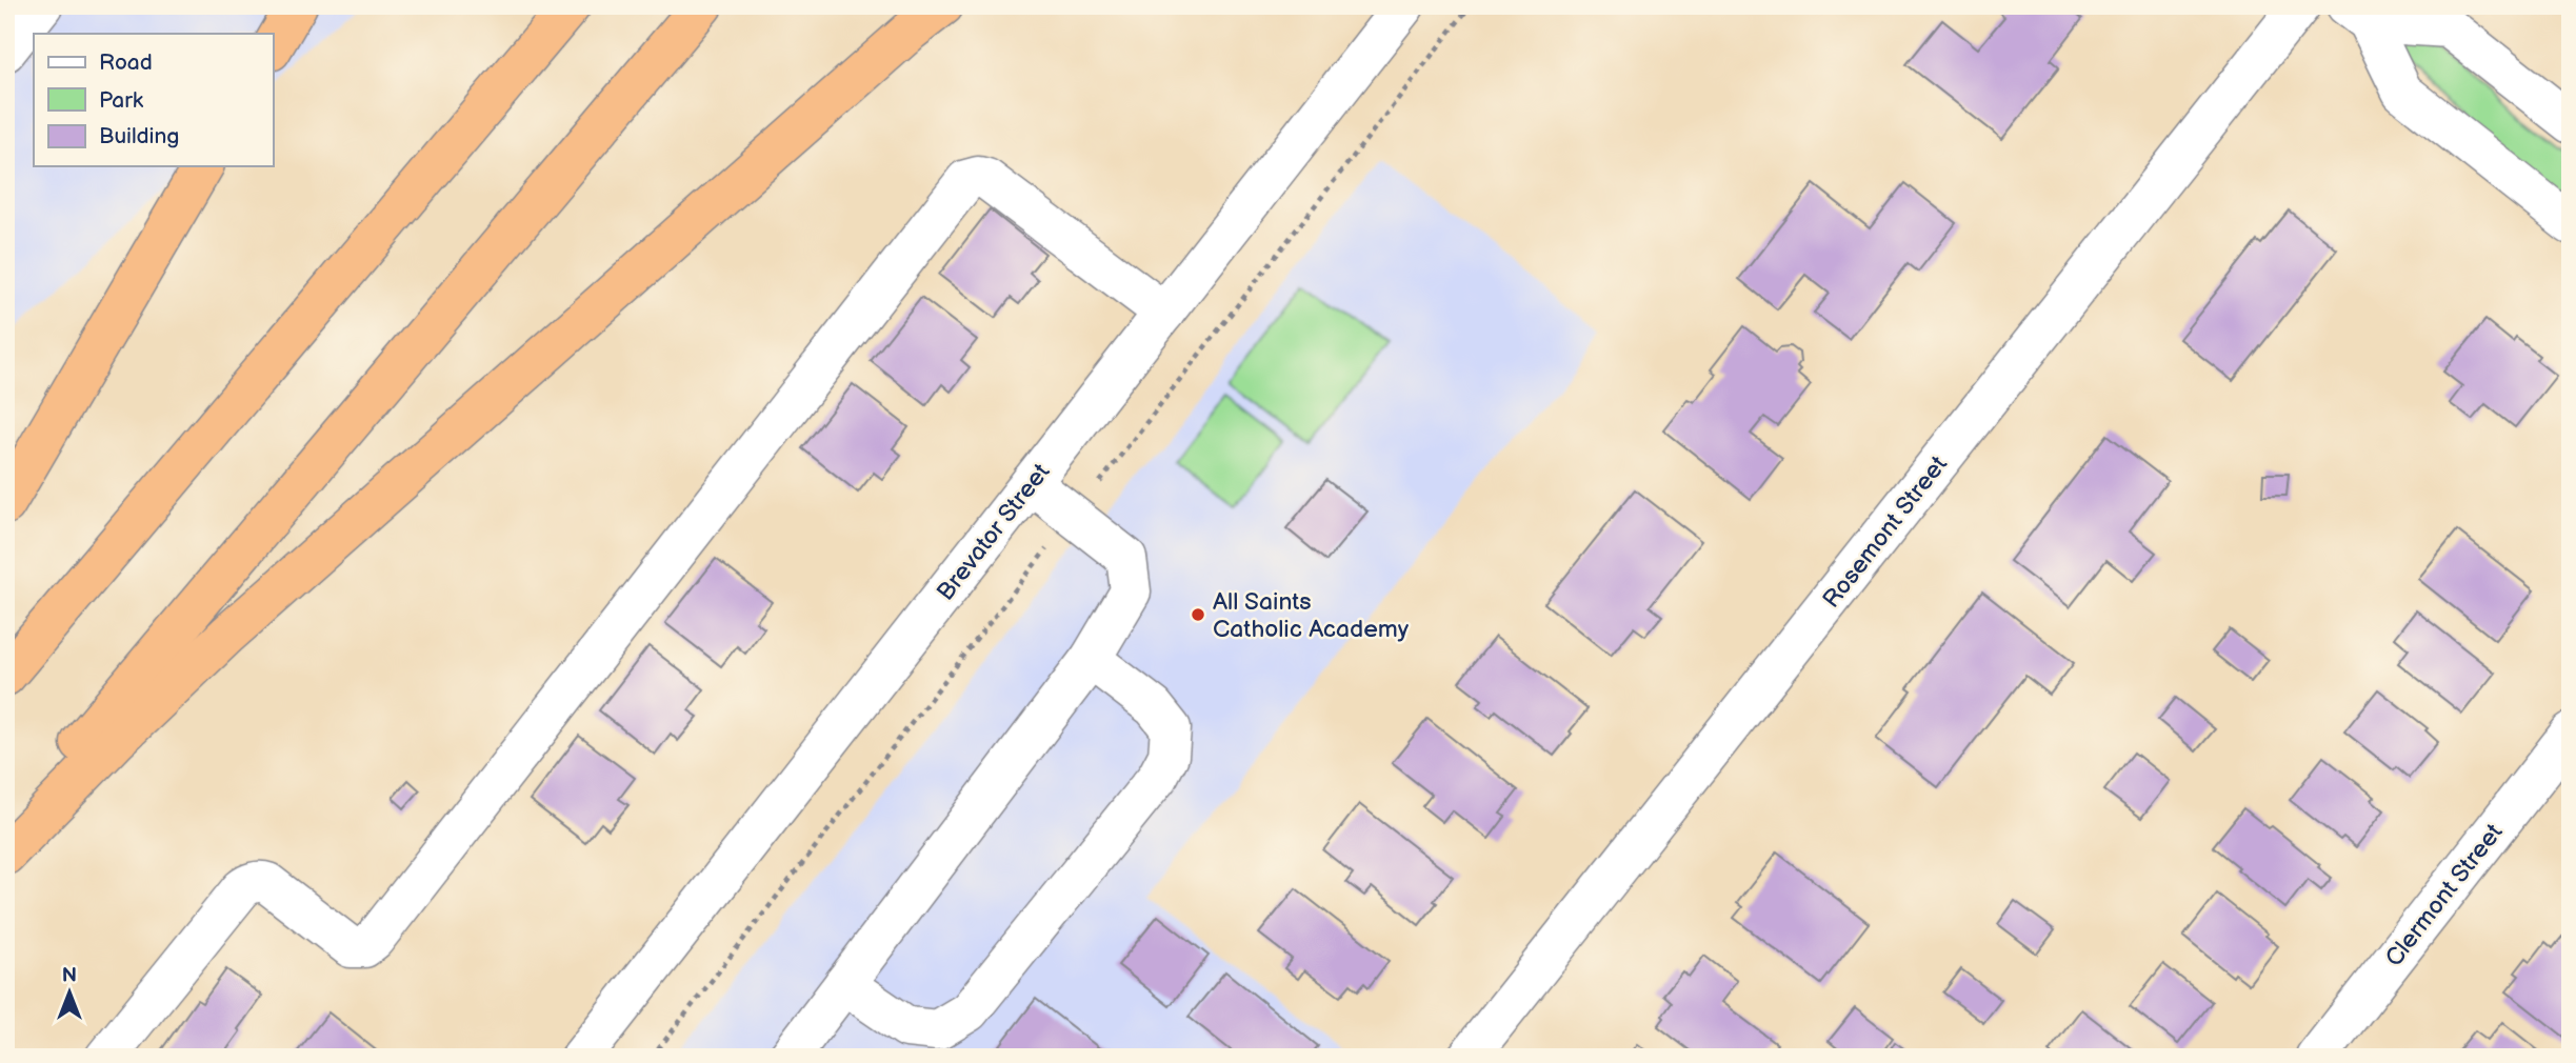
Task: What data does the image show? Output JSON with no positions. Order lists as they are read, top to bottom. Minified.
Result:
{"streets":{"street":["Brevator Street","Rosemont Street","Clermont Street"]},"places":["All Saints Catholic Academy"],"legend":["Road","Park","Building"],"north":"top"}
